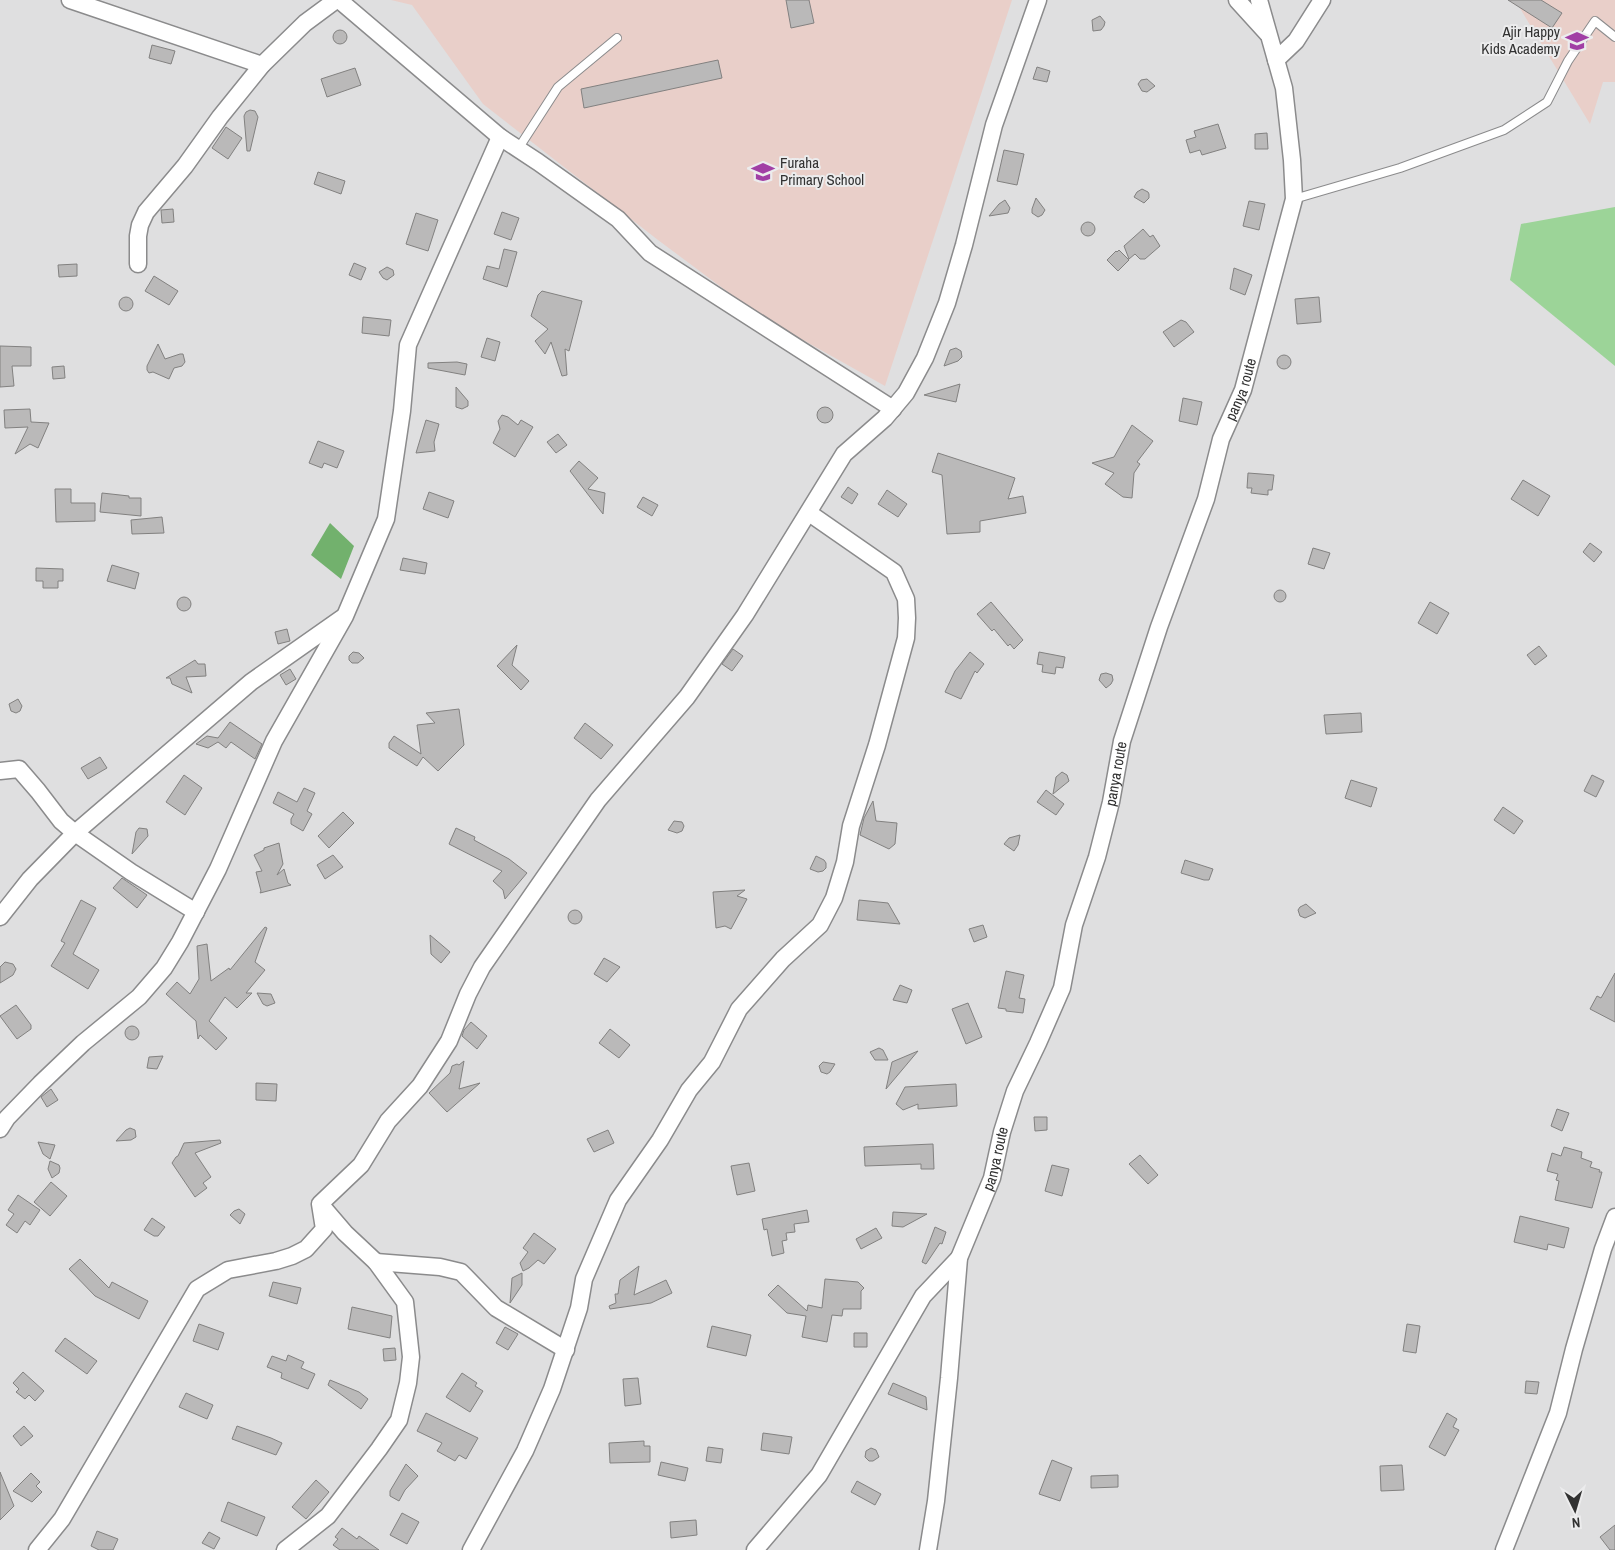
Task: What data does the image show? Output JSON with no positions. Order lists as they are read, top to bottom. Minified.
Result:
{"streets":{"street":["panya route"]},"places":{"school or university":["Ajir Happy Kids Academy","Furaha Primary School"]},"north":"bottom"}
